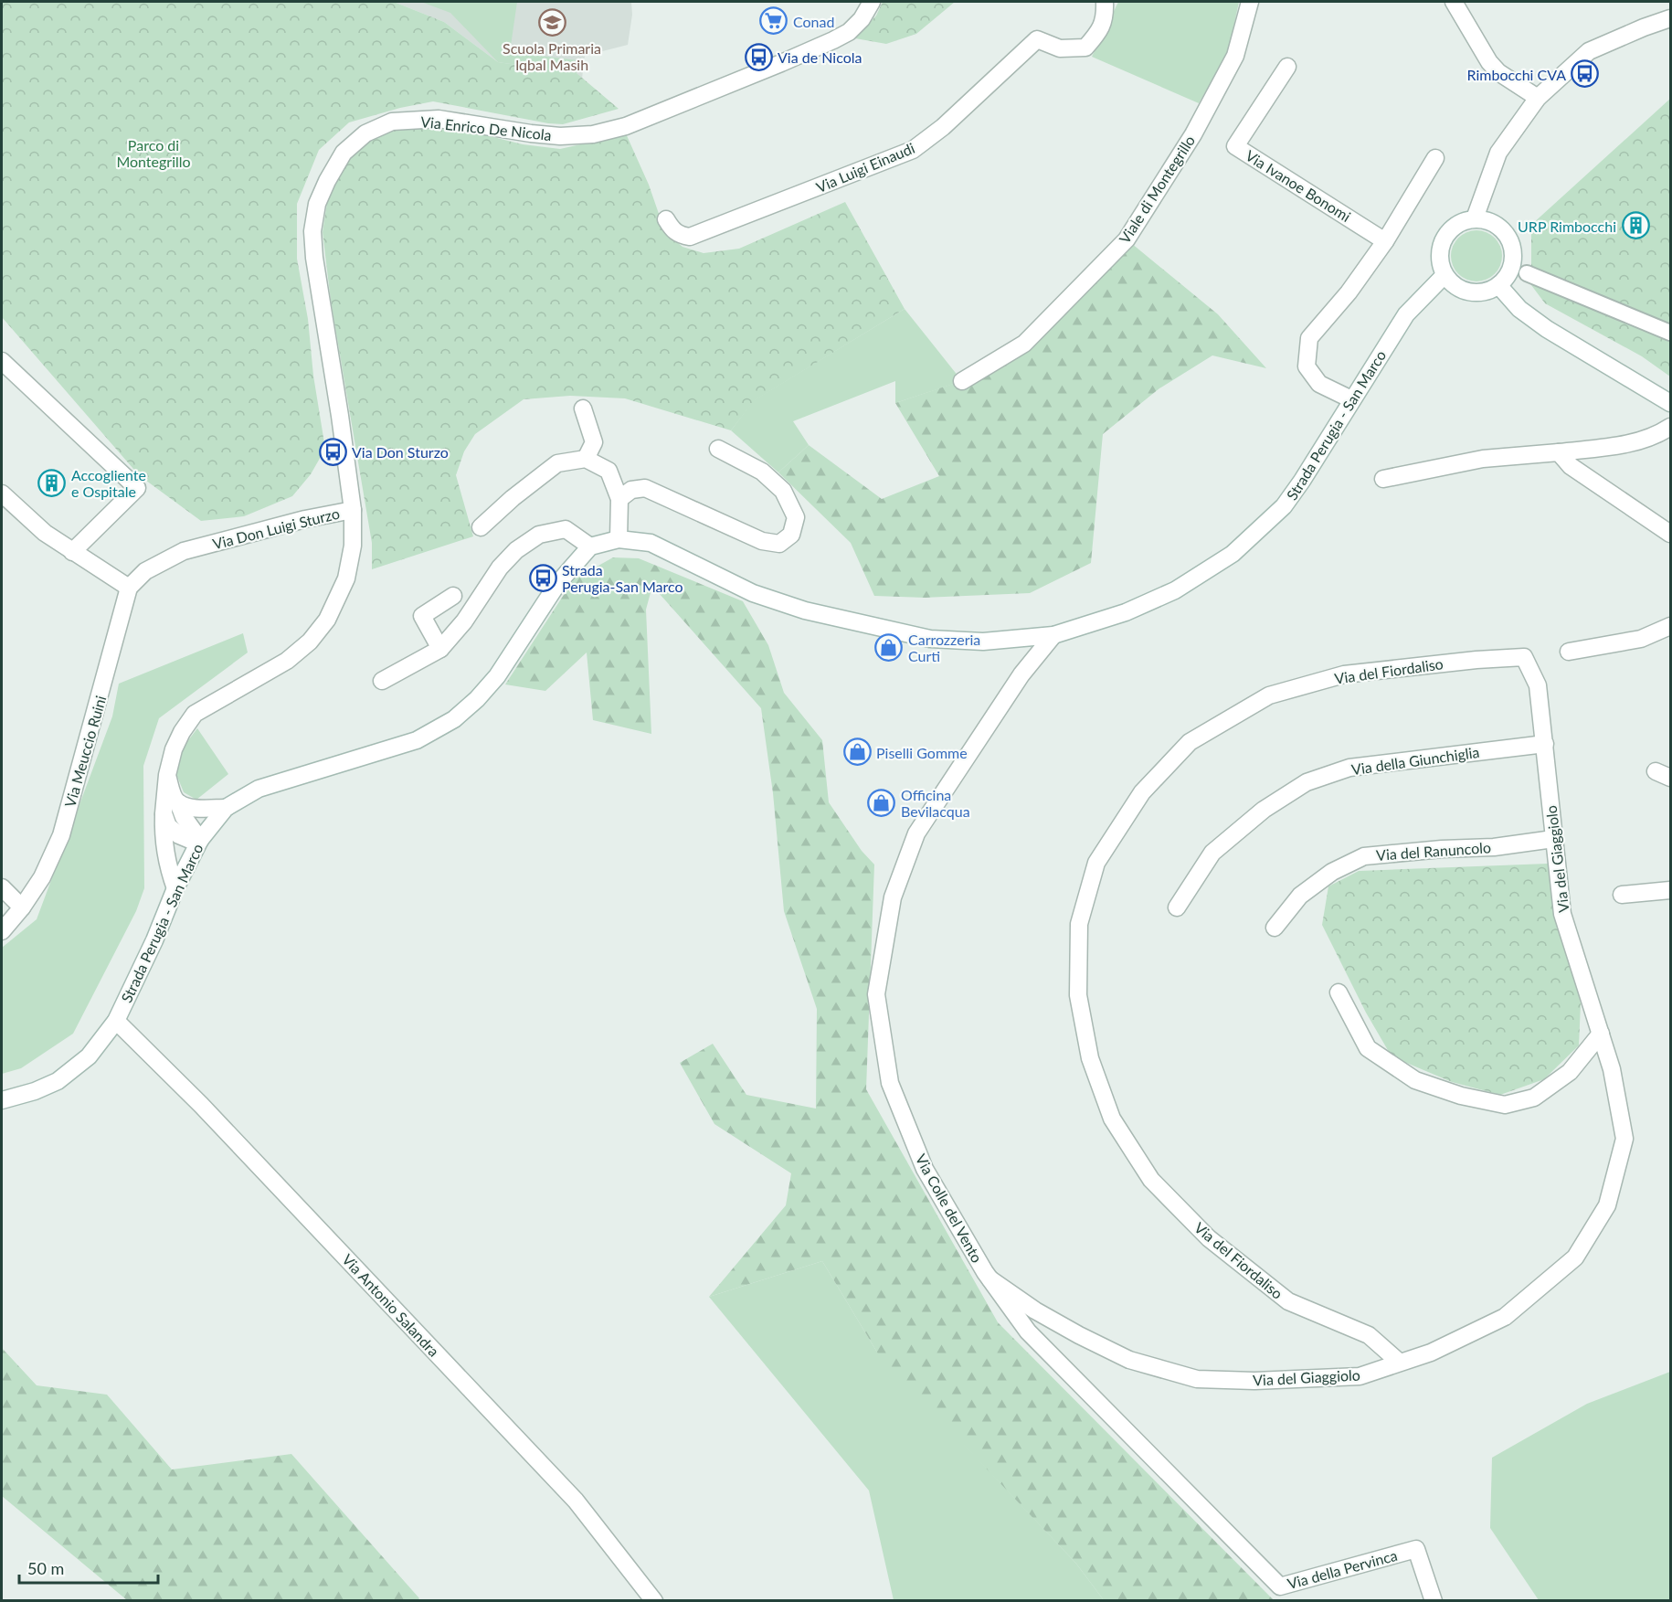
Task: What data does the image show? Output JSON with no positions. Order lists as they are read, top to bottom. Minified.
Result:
{"streets":{"street":["Via Enrico De Nicola","Via Luigi Einaudi","Via Ivanoe Bonomi","Viale di Montegrillo","Strada Perugia - San Marco","Via Don Luigi Sturzo","Via del Fiordaliso","Via Meuccio Ruini","Via della Giunchiglia","Via del Ranuncolo","Via del Giaggiolo","Via Colle del Vento","Via Antonio Salandra","Via della Pervinca"]},"crossings":[["Via Enrico De Nicola","Via Don Luigi Sturzo"],["Strada Perugia - San Marco","Via Don Luigi Sturzo"],["Strada Perugia - San Marco","Via Colle del Vento"],["Strada Perugia - San Marco","Via Antonio Salandra"],["Via Don Luigi Sturzo","Via Meuccio Ruini"],["Via del Fiordaliso","Via della Giunchiglia"],["Via del Fiordaliso","Via del Giaggiolo"],["Via della Giunchiglia","Via del Giaggiolo"],["Via del Ranuncolo","Via del Giaggiolo"],["Via del Giaggiolo","Via Colle del Vento"],["Via Colle del Vento","Via della Pervinca"]],"parks":["Parco di Montegrillo"],"places":{"supermarket":["Conad"],"school or university":["Scuola Primaria Iqbal Masih"],"bus stop":["Via de Nicola","Rimbocchi CVA","Via Don Sturzo","Strada Perugia-San Marco"],"building":["URP Rimbocchi","Accogliente e Ospitale"],"shop":["Carrozzeria Curti","Piselli Gomme","Officina Bevilacqua"]},"scale_bar":"50 m"}
